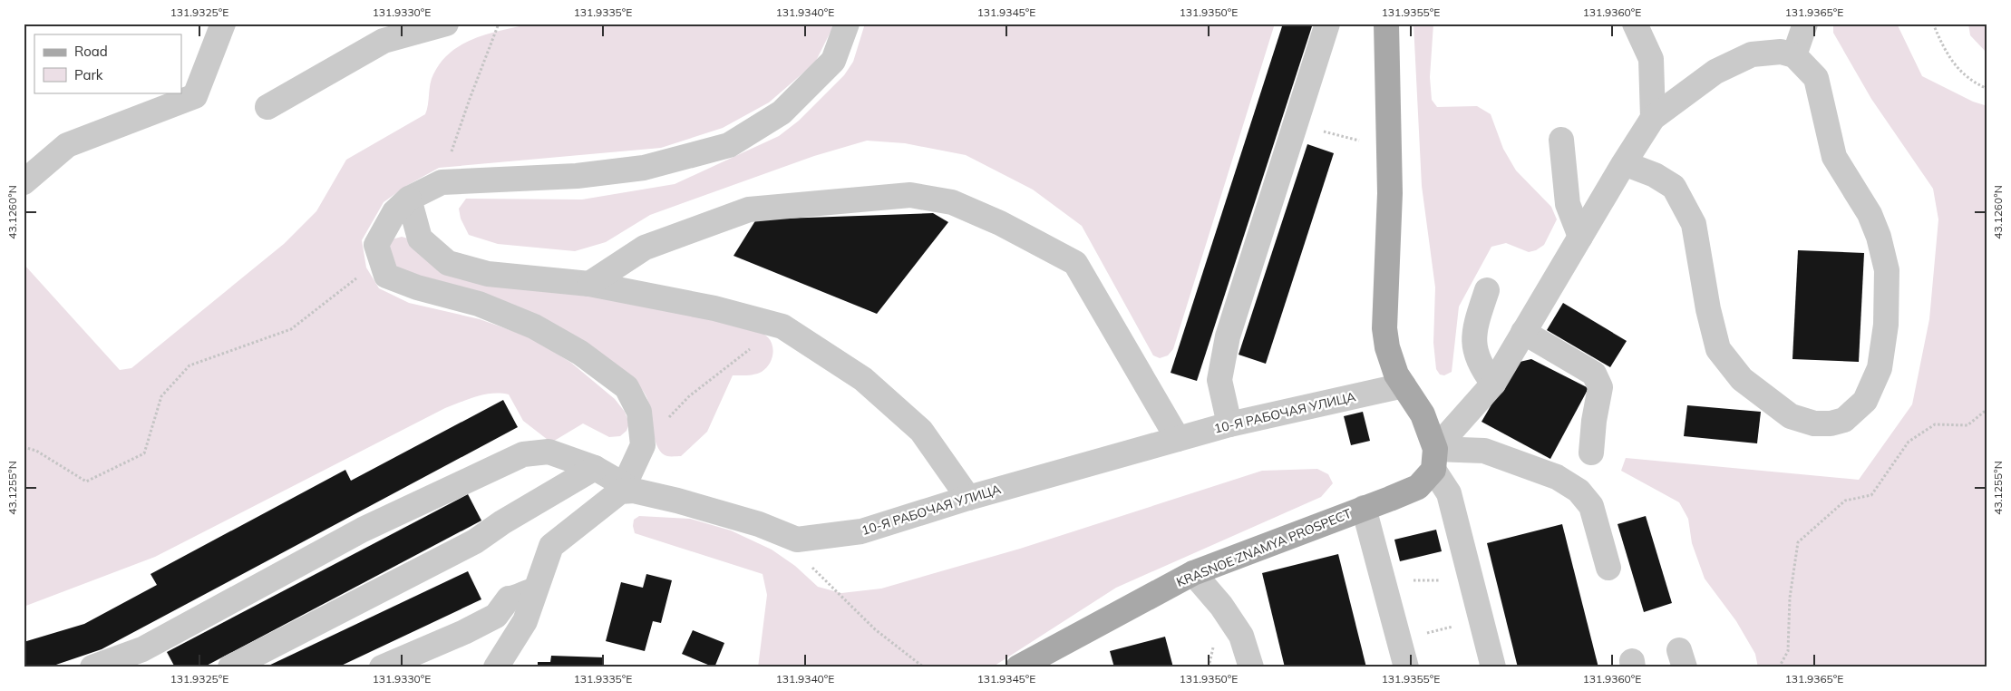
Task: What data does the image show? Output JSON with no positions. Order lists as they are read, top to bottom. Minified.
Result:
{"streets":{"main road":["KRASNOE ZNAMYA PROSPECT"],"street":["10-Я РАБОЧАЯ УЛИЦА"]},"legend":["Road","Park"],"coordinates":["131.9325°E","131.9330°E","131.9335°E","131.9340°E","131.9345°E","131.9350°E","131.9355°E","131.9360°E","131.9365°E","43.1260°N","43.1255°N"]}
